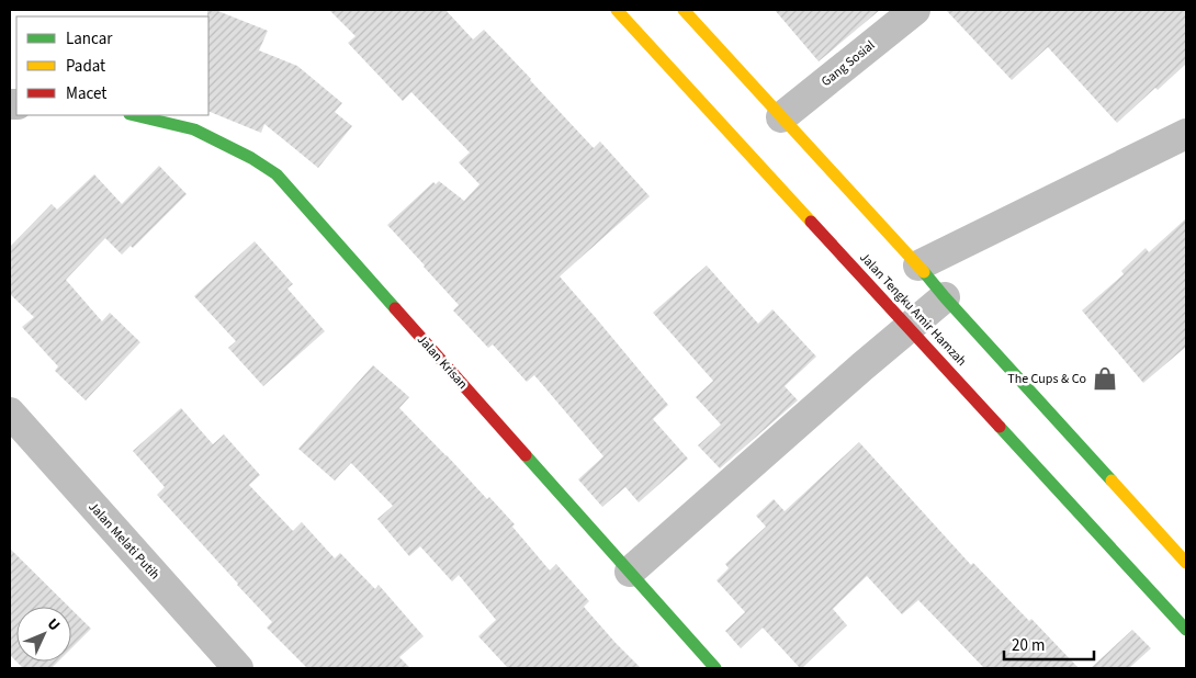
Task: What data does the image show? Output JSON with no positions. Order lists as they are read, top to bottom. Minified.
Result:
{"streets":{"main road":["Jalan Tengku Amir Hamzah","Jalan Krisan"],"street":["Gang Sosial","Jalan Melati Putih"]},"places":{"shop":["The Cups & Co"]},"legend":["Lancar","Padat","Macet"],"scale_bar":"20 m","north":"top right"}
